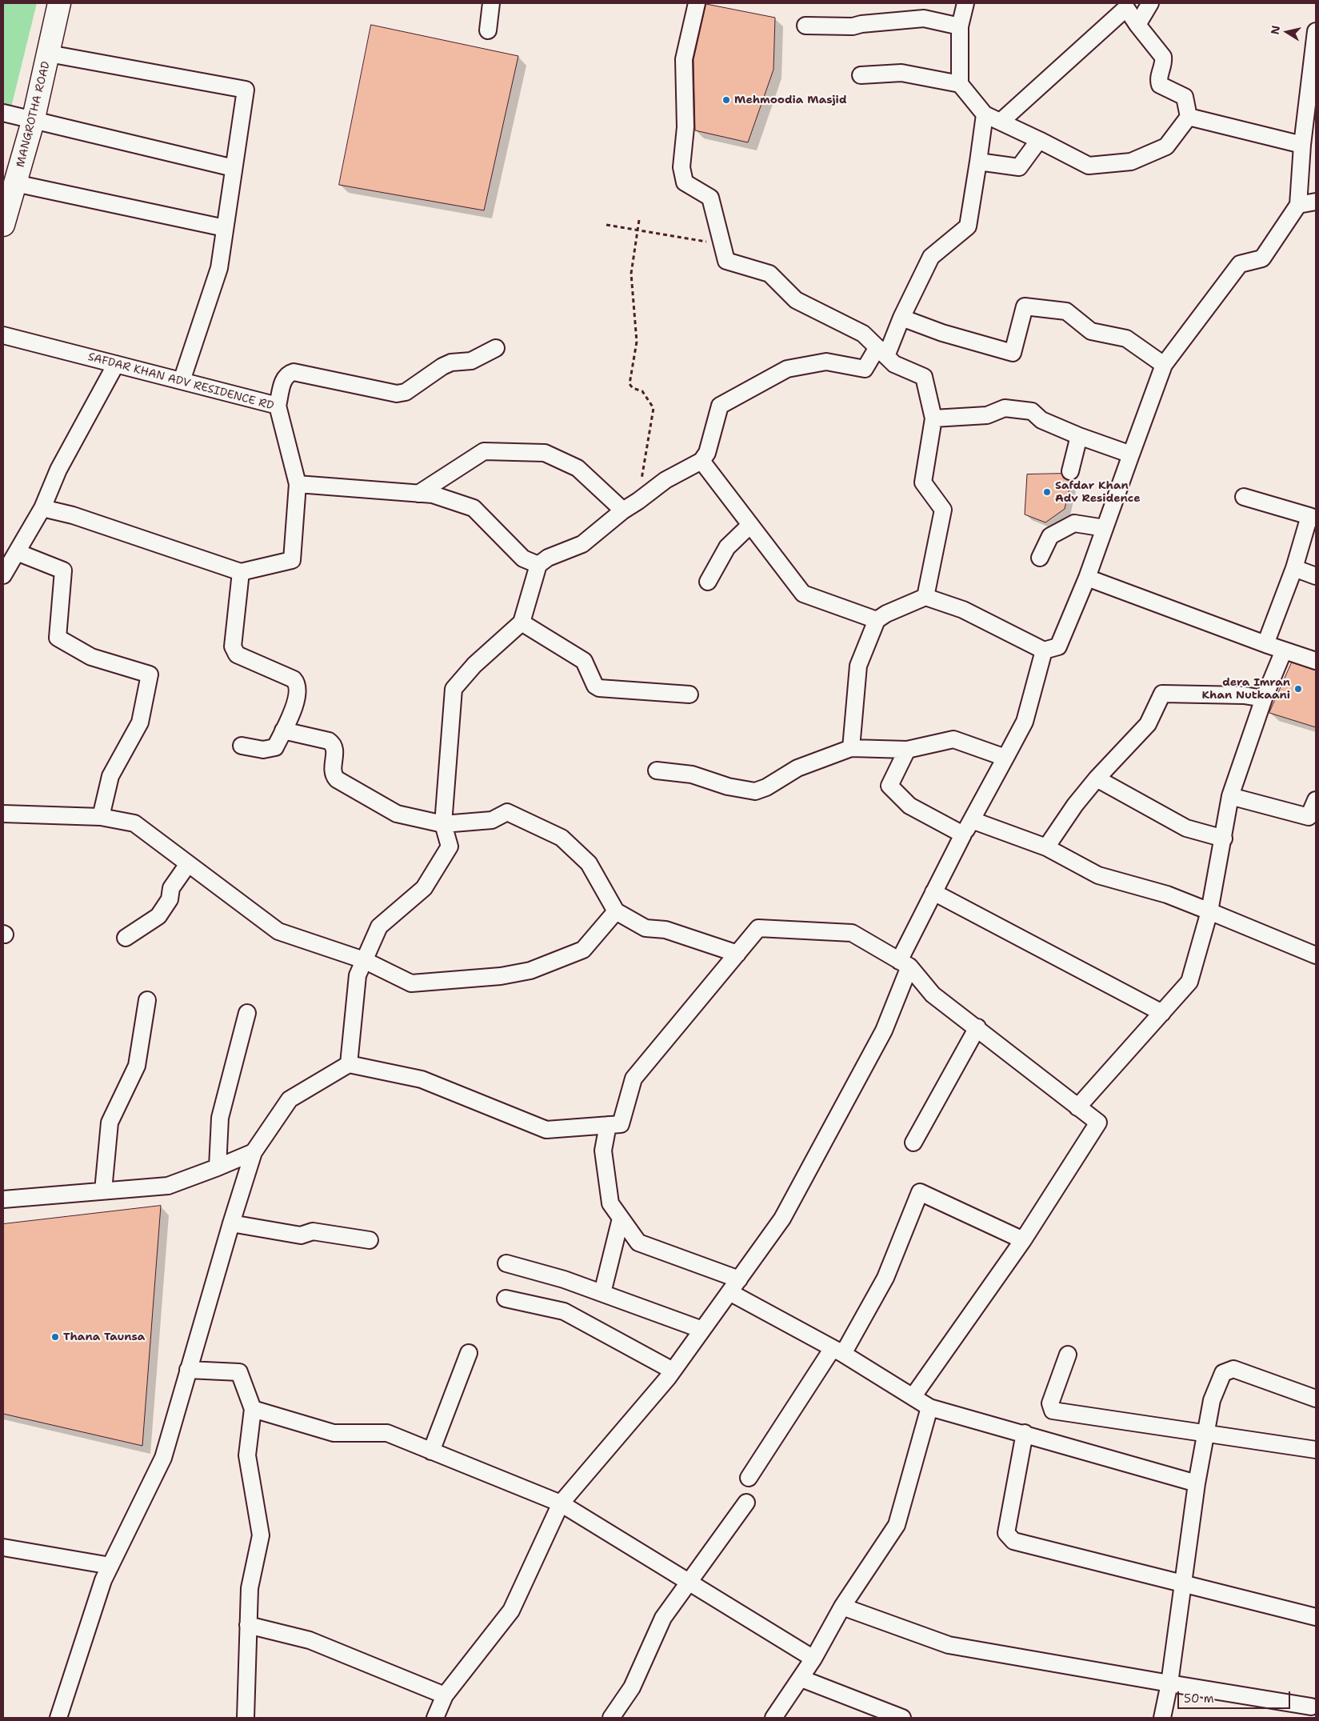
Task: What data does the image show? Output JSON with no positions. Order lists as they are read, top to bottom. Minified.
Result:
{"streets":{"main road":["MANGROTHA ROAD"],"street":["SAFDAR KHAN ADV RESIDENCE RD"]},"places":["Mehmoodia Masjid","Safdar Khan Adv Residence","dera Imran Khan Nutkaani","Thana Taunsa"],"scale_bar":"50 m","north":"left"}
